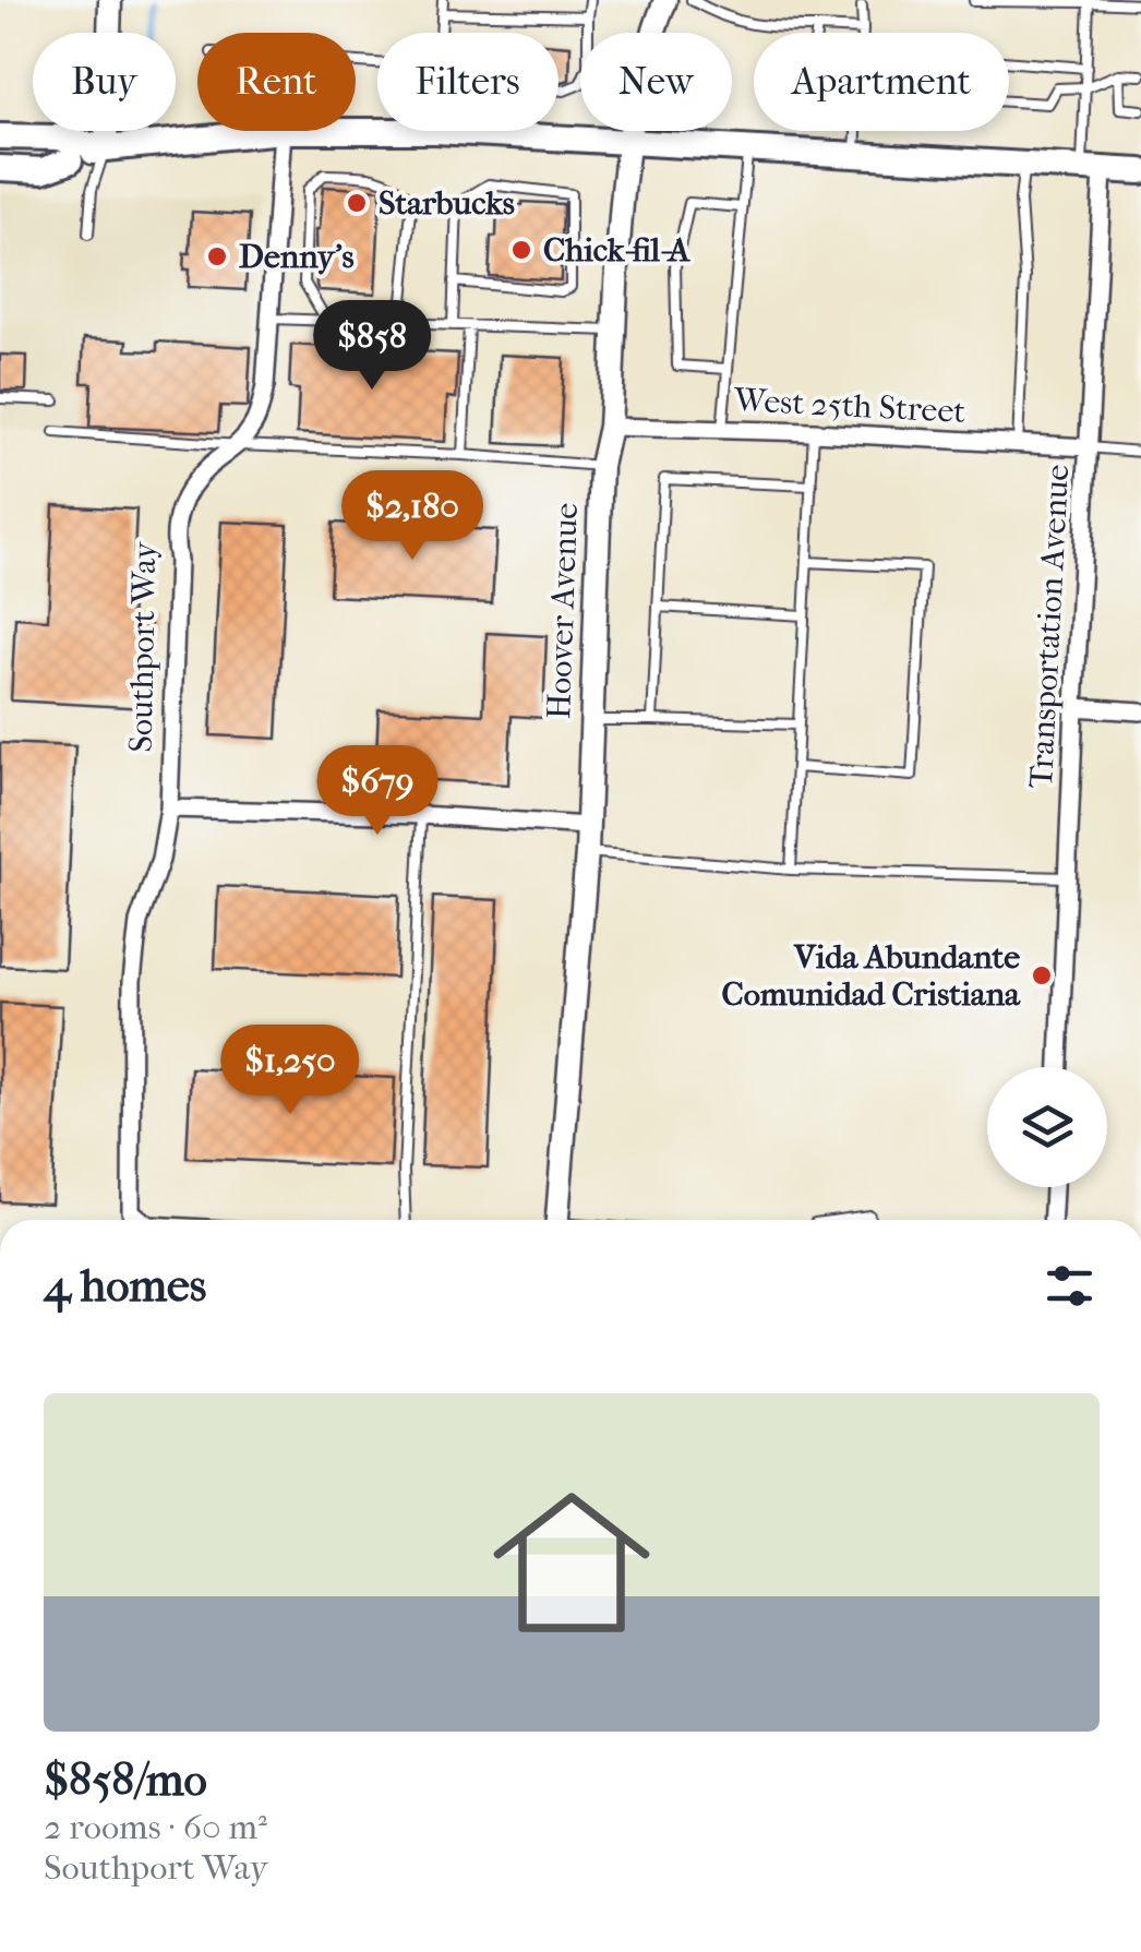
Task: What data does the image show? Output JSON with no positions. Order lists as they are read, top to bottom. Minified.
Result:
{"streets":{"street":["West 25th Street","Hoover Avenue","Transportation Avenue","Southport Way"]},"crossings":[["West 25th Street","Hoover Avenue"],["West 25th Street","Transportation Avenue"]],"places":["Starbucks","Chick-fil-A","Denny's","Vida Abundante Comunidad Cristiana"],"page":{"chip":["Buy","Rent","Filters","New","Apartment"],"price":["$858","$2,180","$679","$1,250"],"heading":"4 homes","list":[{"name":"$858/mo","note":"2 rooms · 60 m² · Southport Way"}]}}
